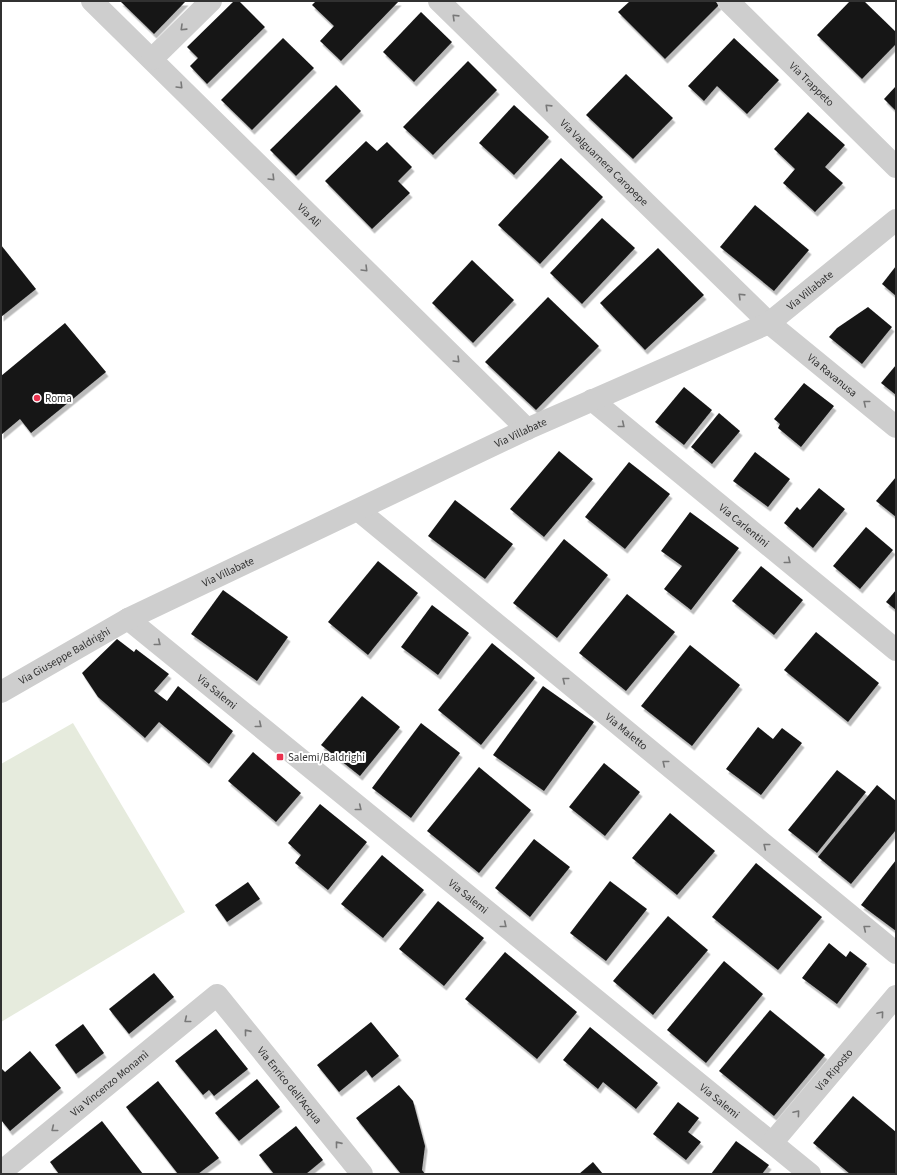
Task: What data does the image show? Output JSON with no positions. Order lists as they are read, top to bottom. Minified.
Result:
{"streets":{"street":["Via Trappeto","Via Valguarnera Caropepe","Via Alì","Via Villabate","Via Ravanusa","Via Carlentini","Via Giuseppe Baldrighi","Via Salemi","Via Maletto","Via Riposto","Via Vincenzo Monamì","Via Enrico dell'Acqua"]},"crossings":[["Via Valguarnera Caropepe","Via Villabate"],["Via Valguarnera Caropepe","Via Ravanusa"],["Via Alì","Via Villabate"],["Via Villabate","Via Ravanusa"],["Via Villabate","Via Carlentini"],["Via Villabate","Via Giuseppe Baldrighi"],["Via Villabate","Via Salemi"],["Via Villabate","Via Maletto"],["Via Giuseppe Baldrighi","Via Salemi"],["Via Salemi","Via Riposto"],["Via Vincenzo Monamì","Via Enrico dell'Acqua"]],"one_way":["Via Valguarnera Caropepe","Via Alì","Via Ravanusa","Via Carlentini","Via Salemi","Via Maletto","Via Riposto","Via Vincenzo Monamì","Via Enrico dell'Acqua"],"places":{"other":["Roma"],"transit":["Salemi/Baldrighi"]}}
